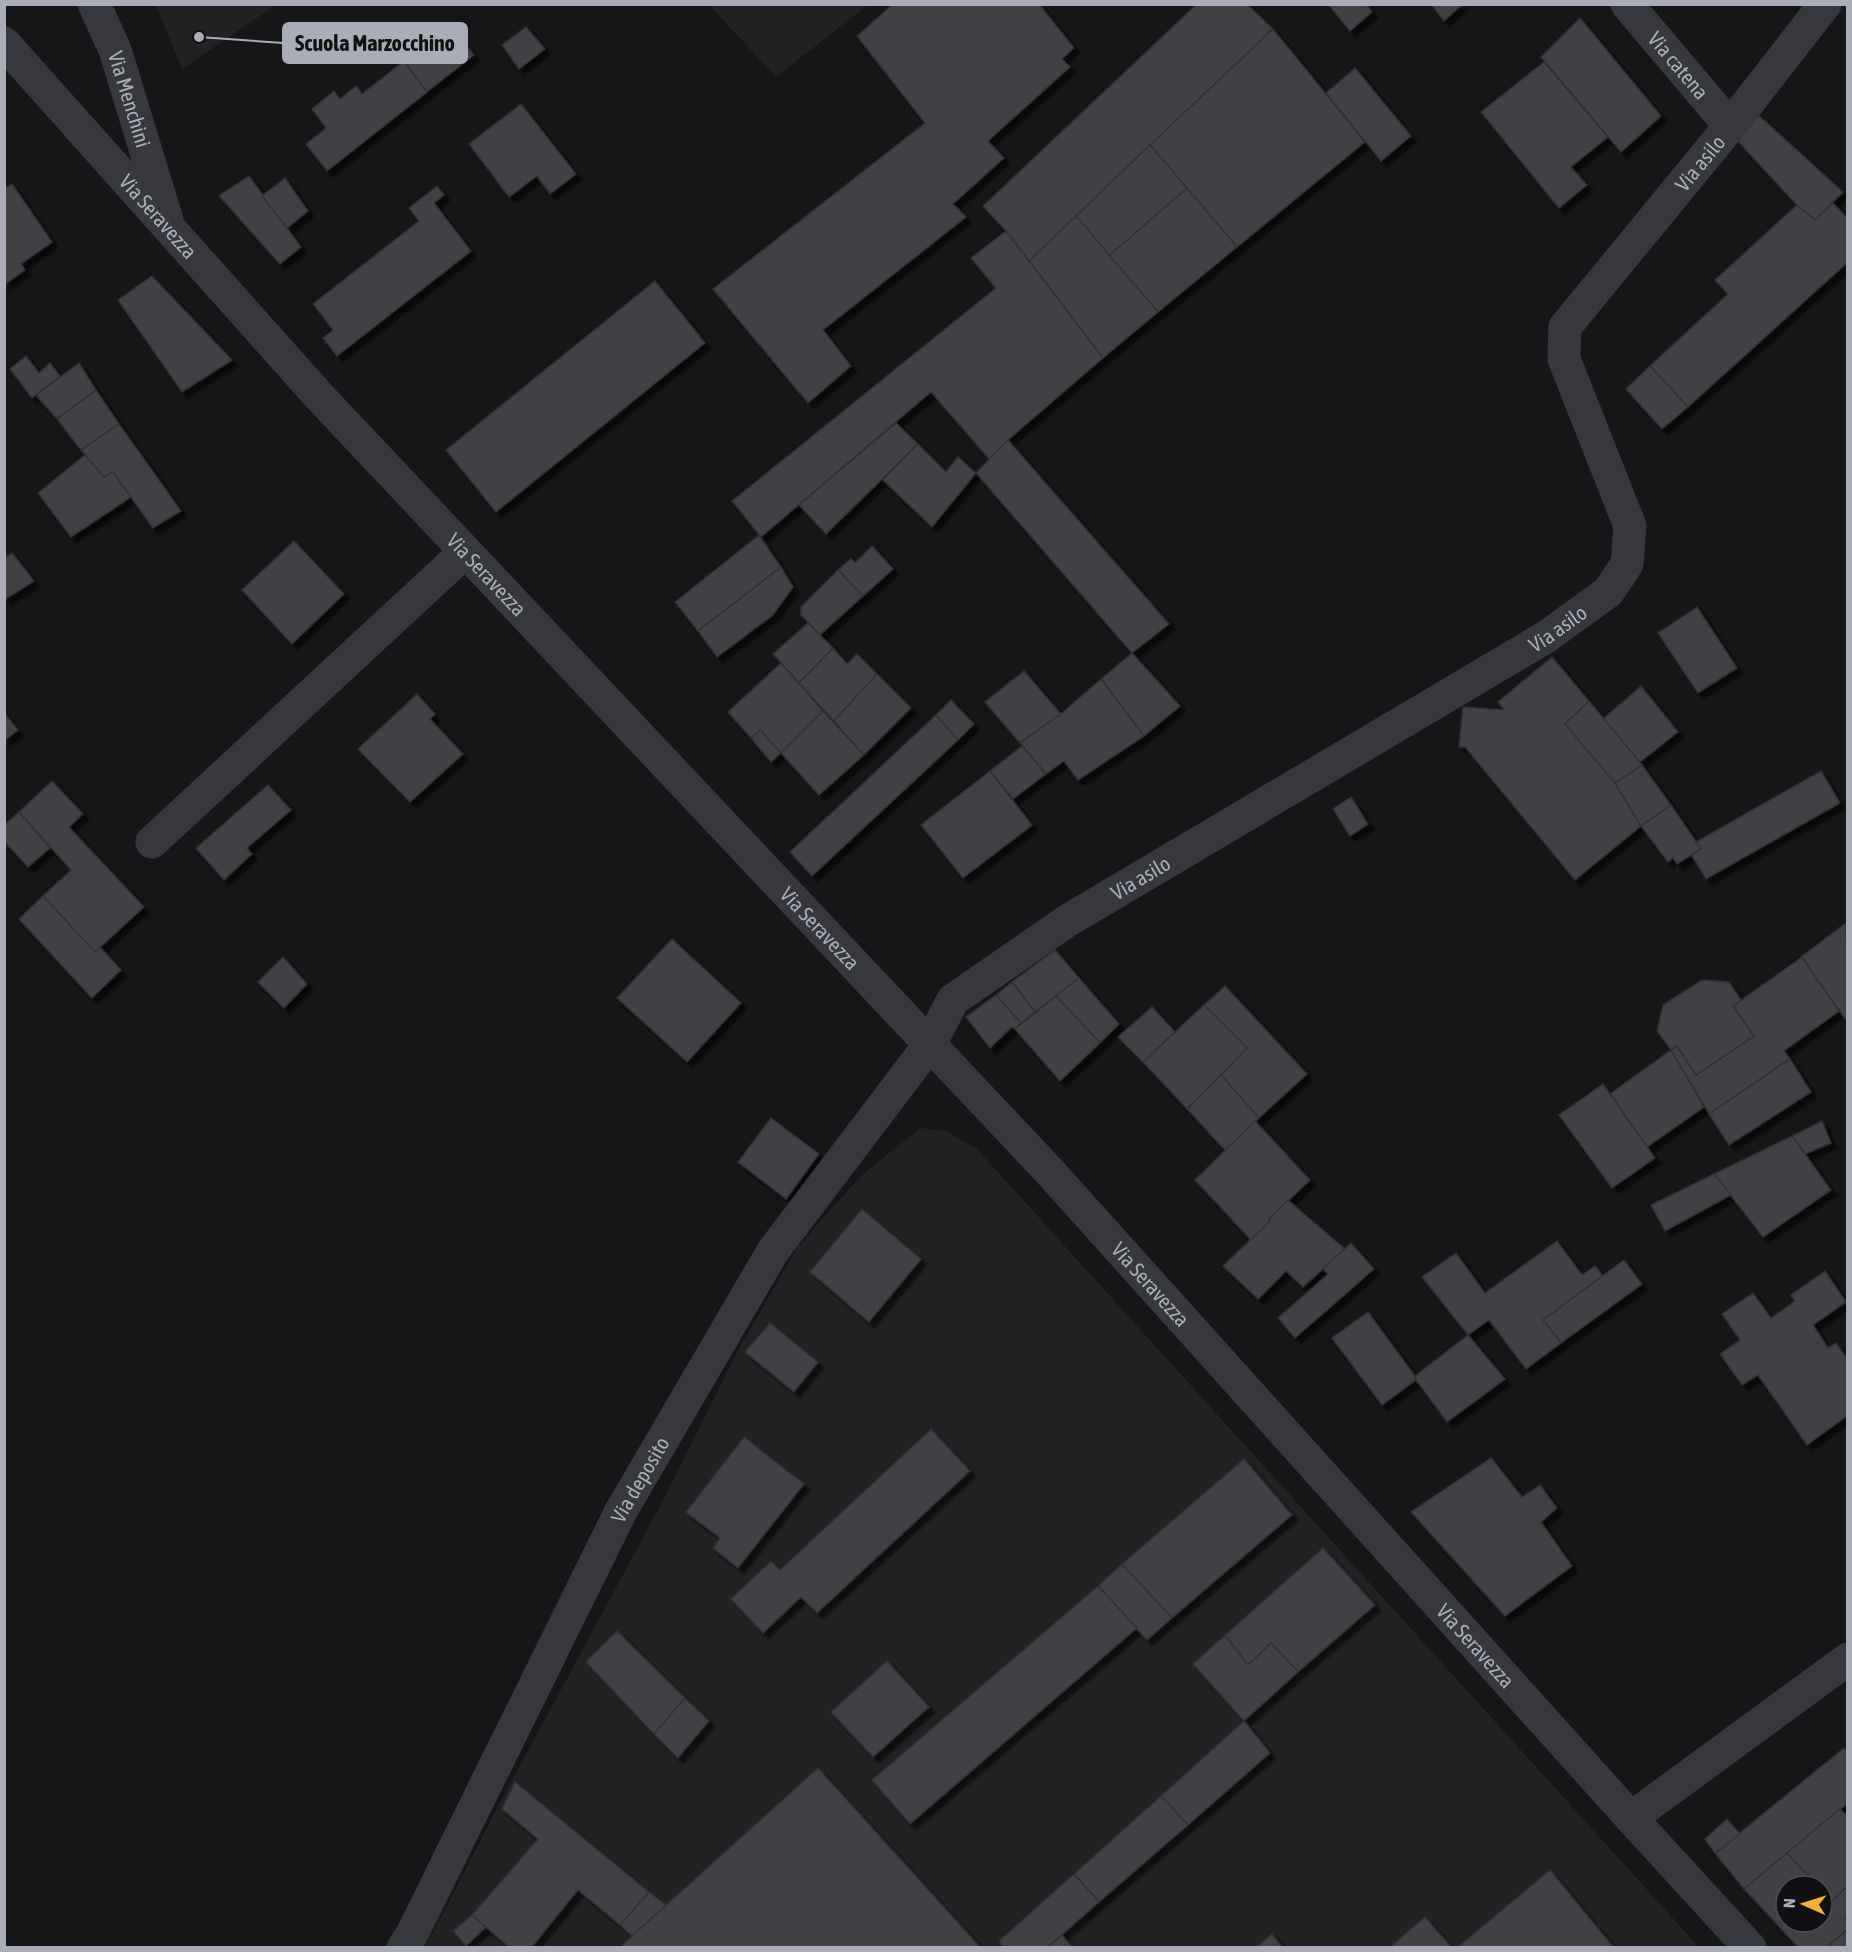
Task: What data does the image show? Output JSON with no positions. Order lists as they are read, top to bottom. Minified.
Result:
{"streets":{"street":["Via catena","Via Menchini","Via asilo","Via Seravezza","Via deposito"]},"crossings":[["Via catena","Via asilo"],["Via Menchini","Via Seravezza"],["Via asilo","Via Seravezza"],["Via asilo","Via deposito"],["Via Seravezza","Via deposito"]],"places":["Scuola Marzocchino"],"north":"left"}
